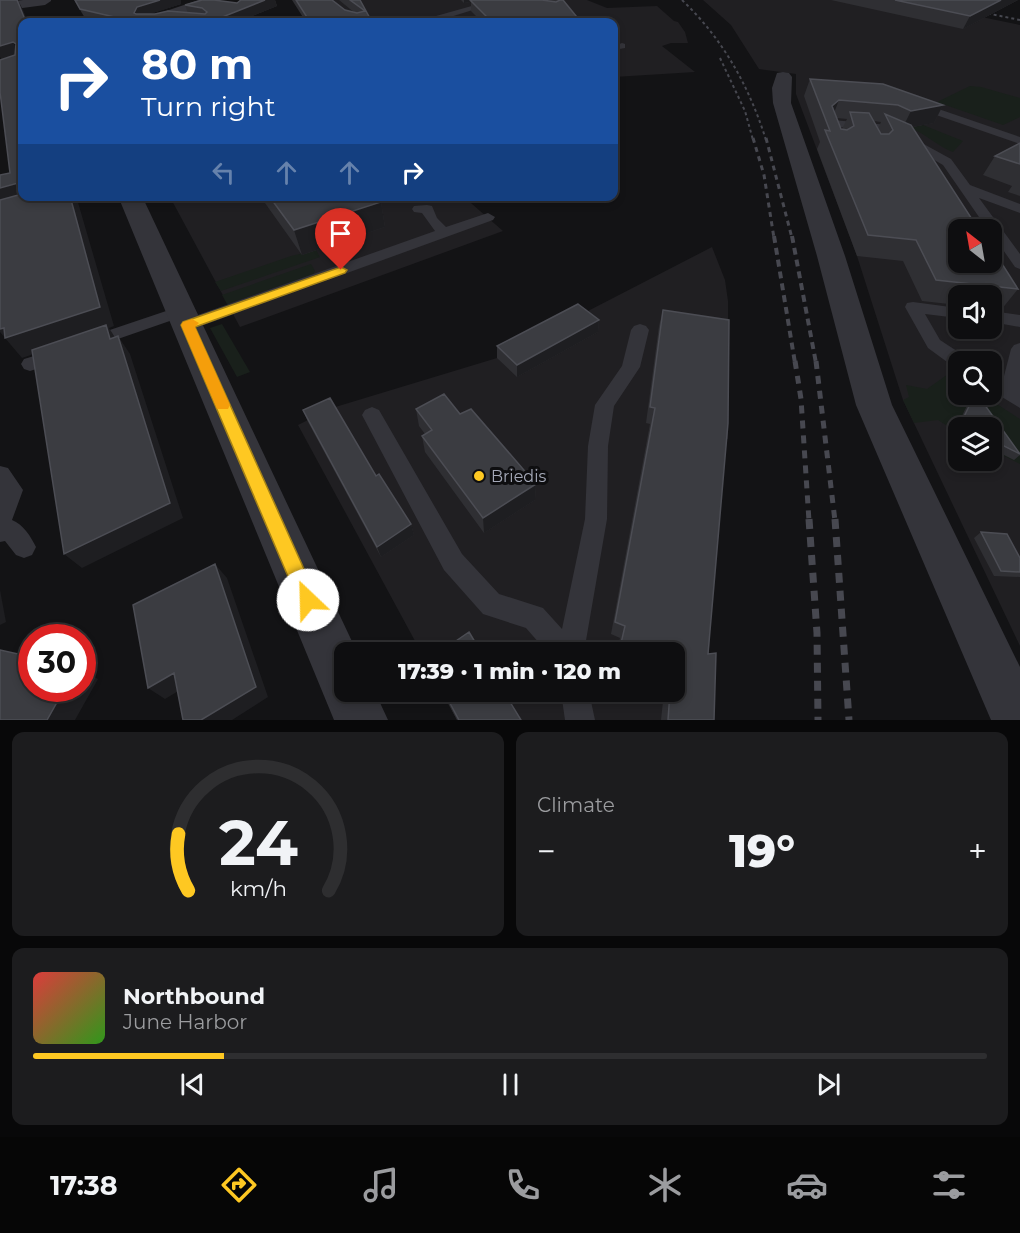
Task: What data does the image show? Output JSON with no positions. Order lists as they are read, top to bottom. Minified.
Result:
{"places":["Briedis"],"north":"top left","page":{"turn":["80 m","Turn right"],"limit":"30","trip":"17:39 · 1 min · 120 m","tile":"Climate","heat":["−","19°","+"],"song":["Northbound","June Harbor"],"tabs":"17:38","gauge":["24","km/h"]}}
